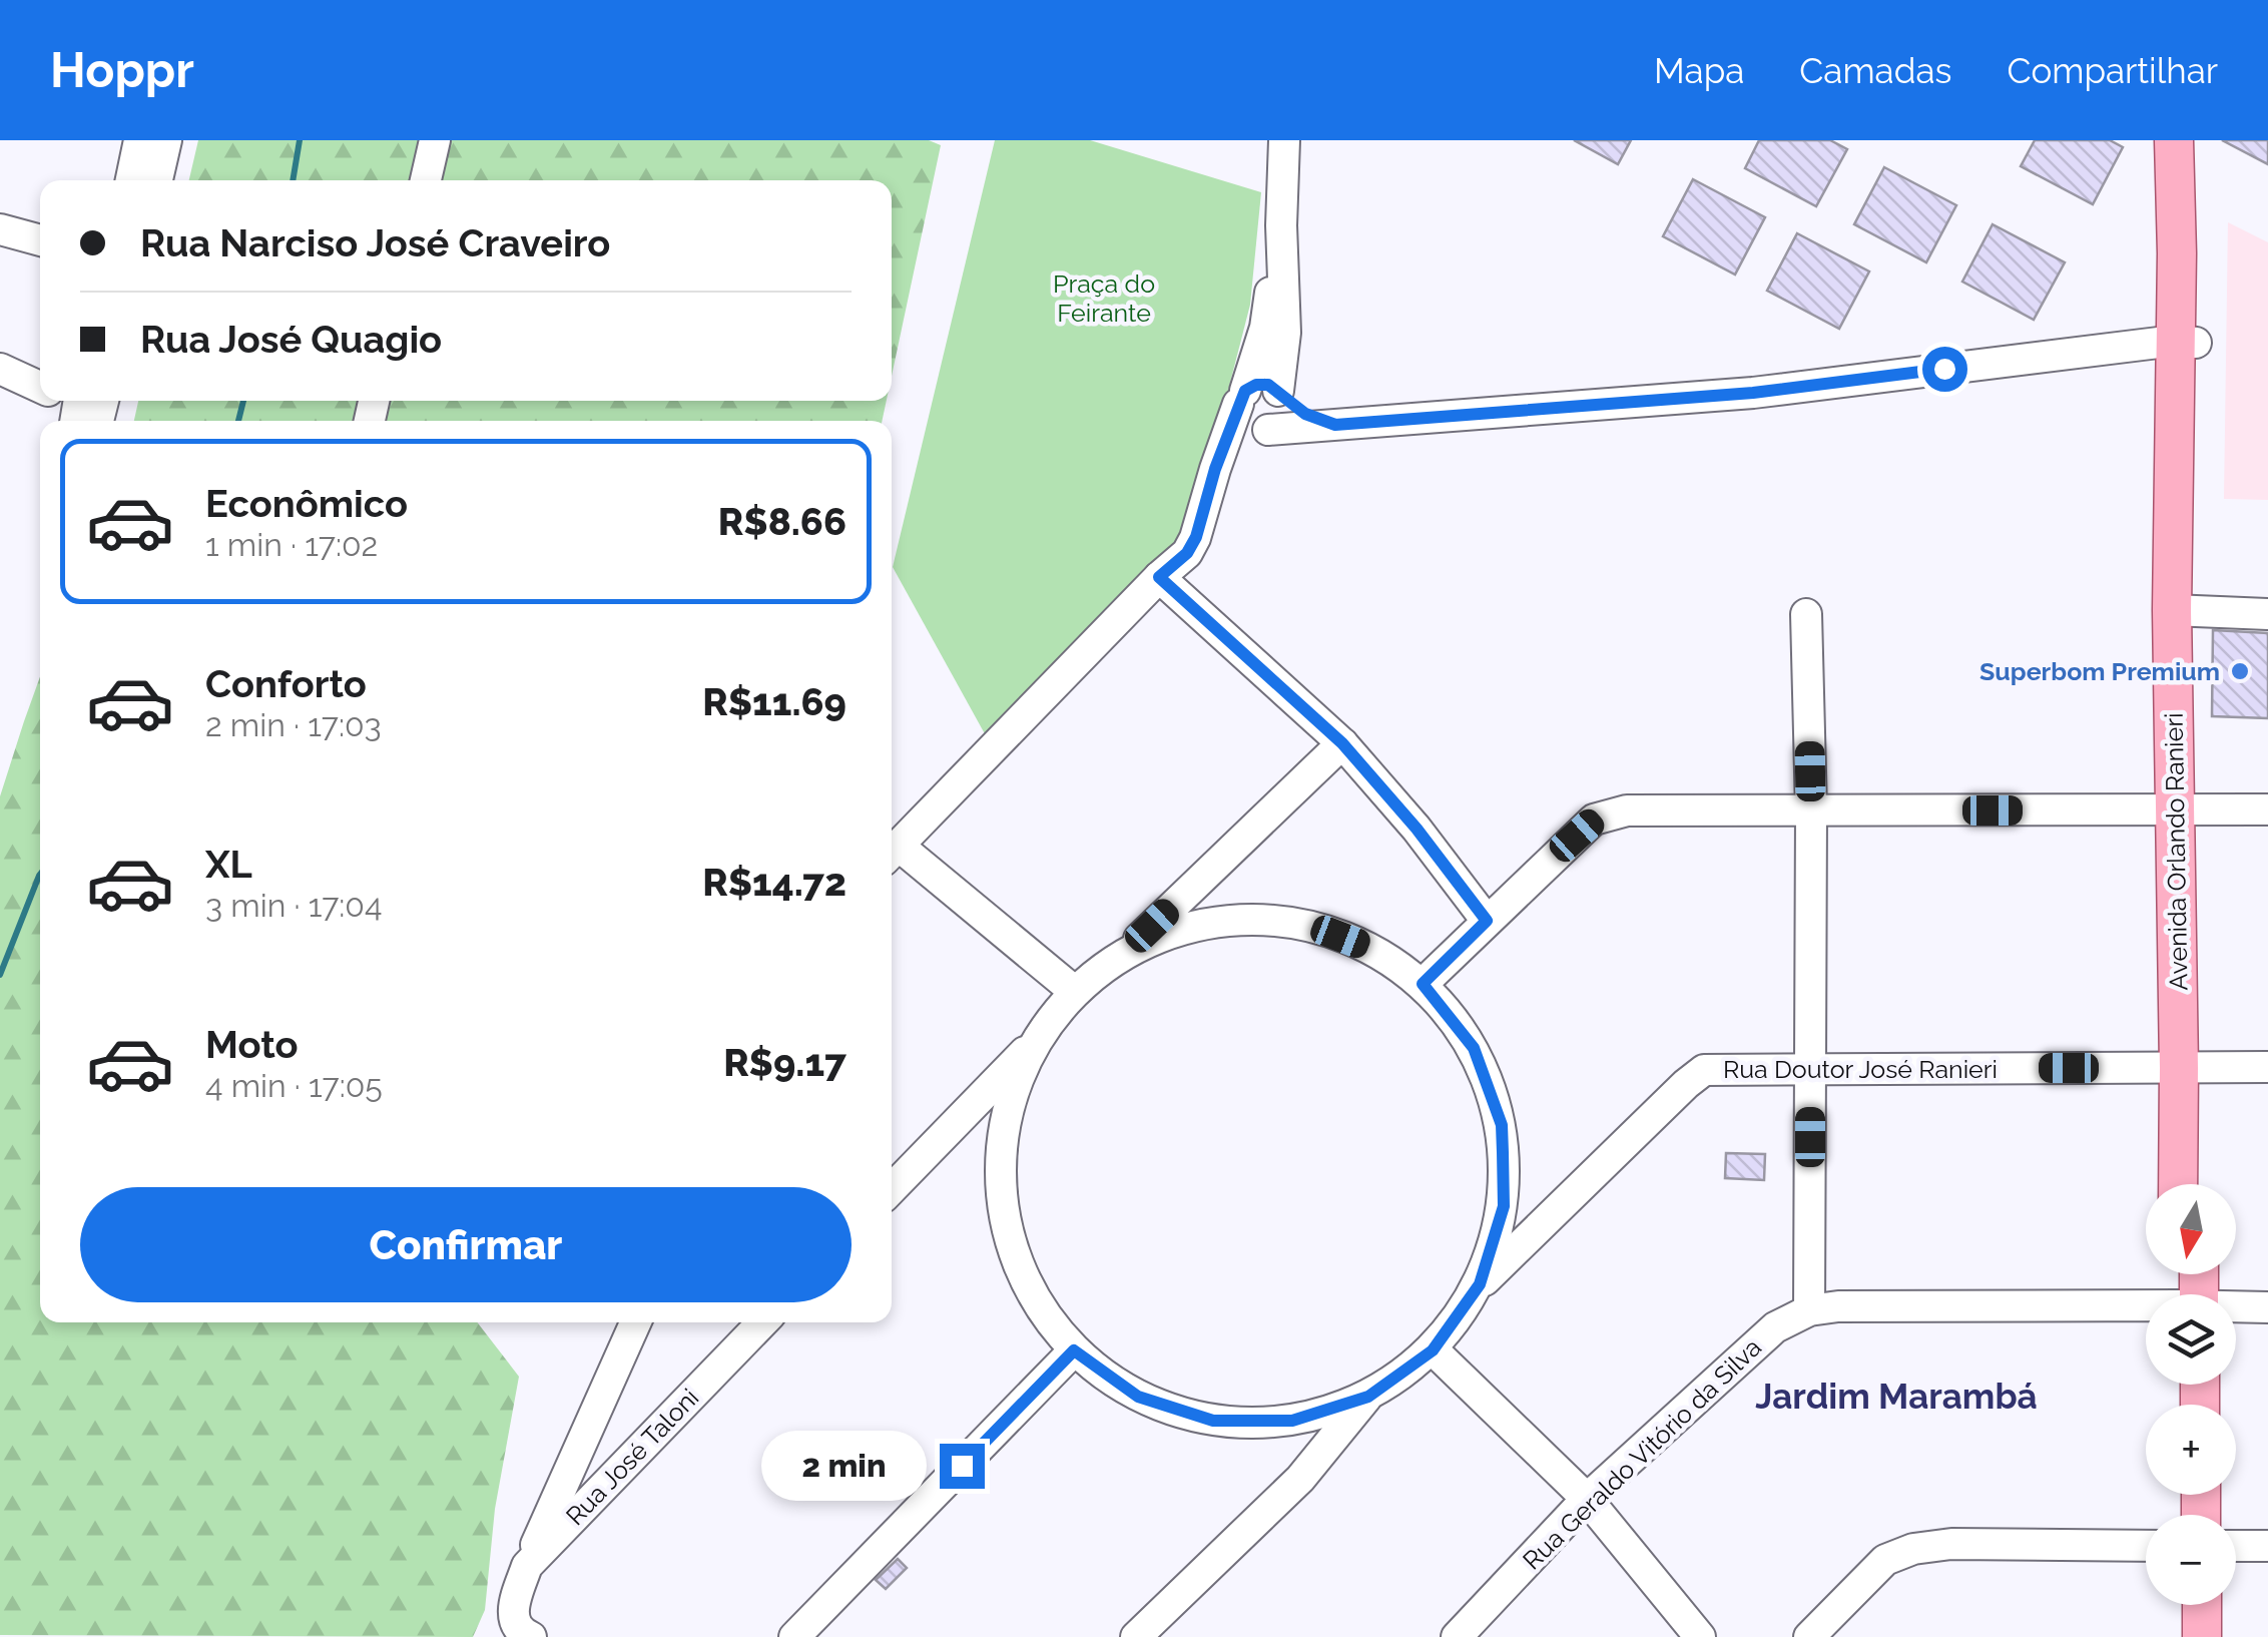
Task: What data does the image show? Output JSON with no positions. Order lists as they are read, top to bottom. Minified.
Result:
{"streets":{"main road":["Avenida Orlando Ranieri"],"street":["Rua Doutor José Ranieri","Rua Geraldo Vitório da Silva","Rua José Taloni"]},"crossings":[["Avenida Orlando Ranieri","Rua Doutor José Ranieri"]],"districts":["Jardim Marambá"],"parks":["Praça do Feirante"],"places":["Superbom Premium"],"north":"bottom","page":{"header":"Hoppr","nav":["Mapa","Camadas","Compartilhar"],"banner":["Rua Narciso José Craveiro","Rua José Quagio"],"list":[{"name":"Econômico","note":"1 min · 17:02","value":"R$8.66"},{"name":"Conforto","note":"2 min · 17:03","value":"R$11.69"},{"name":"XL","note":"3 min · 17:04","value":"R$14.72"},{"name":"Moto","note":"4 min · 17:05","value":"R$9.17"}],"buttons":"Confirmar","map_buttons":["+","−"],"bubble":"2 min"}}
